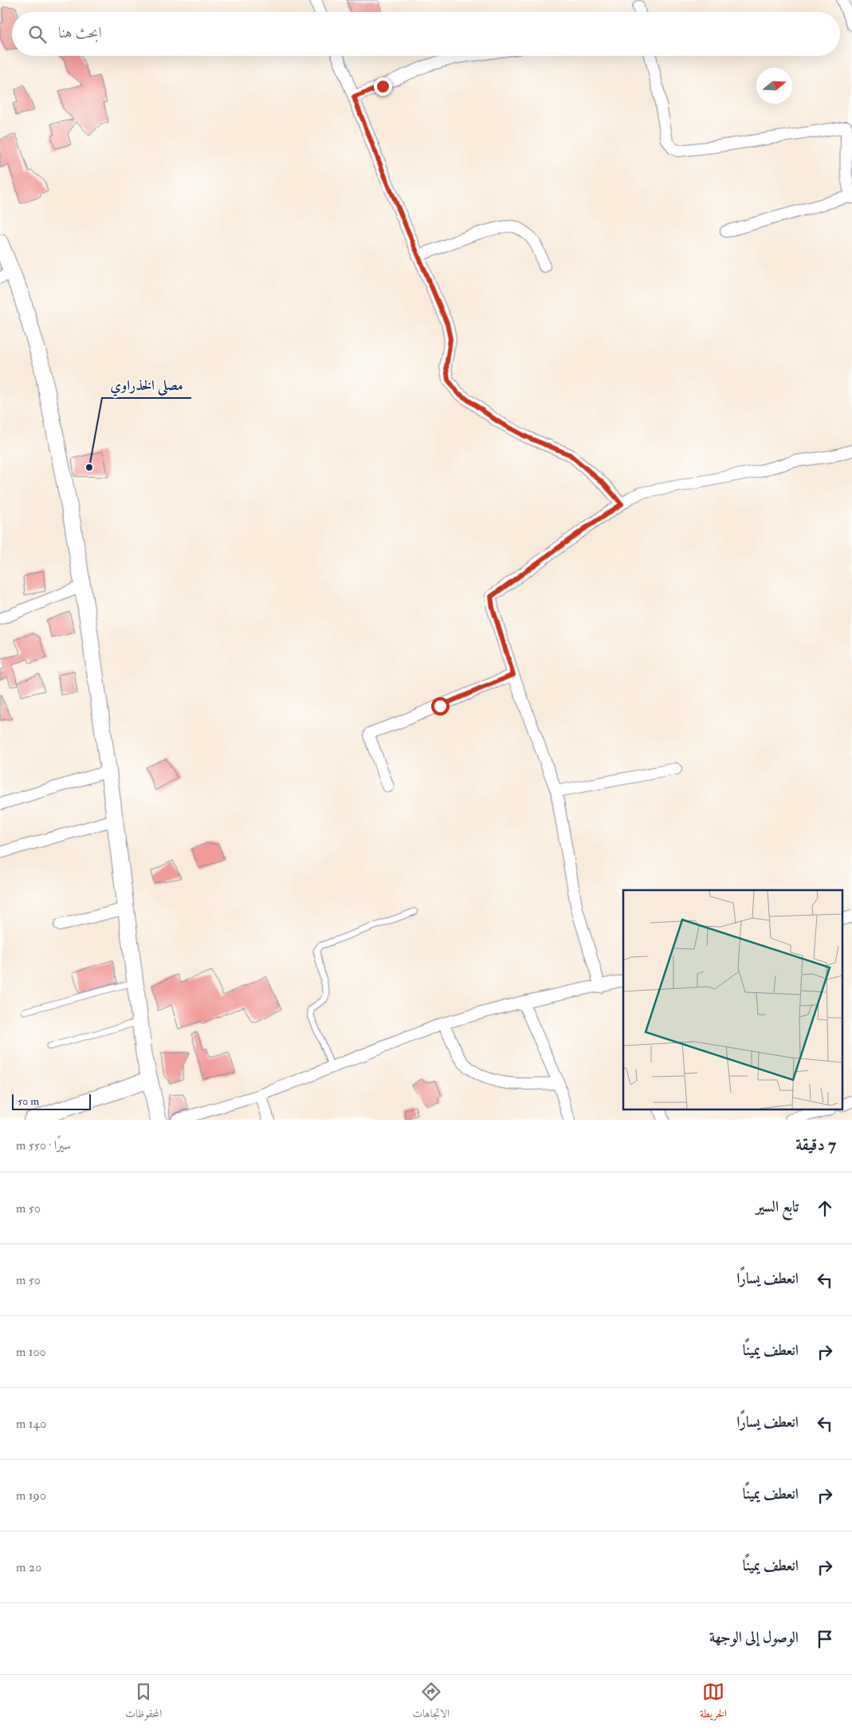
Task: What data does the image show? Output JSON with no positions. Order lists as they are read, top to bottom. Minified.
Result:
{"places":["مصلى الخذراوي"],"scale_bar":"50 m","north":"right","page":{"search":"ابحث هنا","scale":"50 m","heading":["7 دقيقة","سيرًا · 550 m"],"list":[["تابع السير","50 m"],["انعطف يسارًا","50 m"],["انعطف يمينًا","100 m"],["انعطف يسارًا","140 m"],["انعطف يمينًا","190 m"],["انعطف يمينًا","20 m"],"الوصول إلى الوجهة"],"nav":["الخريطة","الاتجاهات","المحفوظات"]}}
